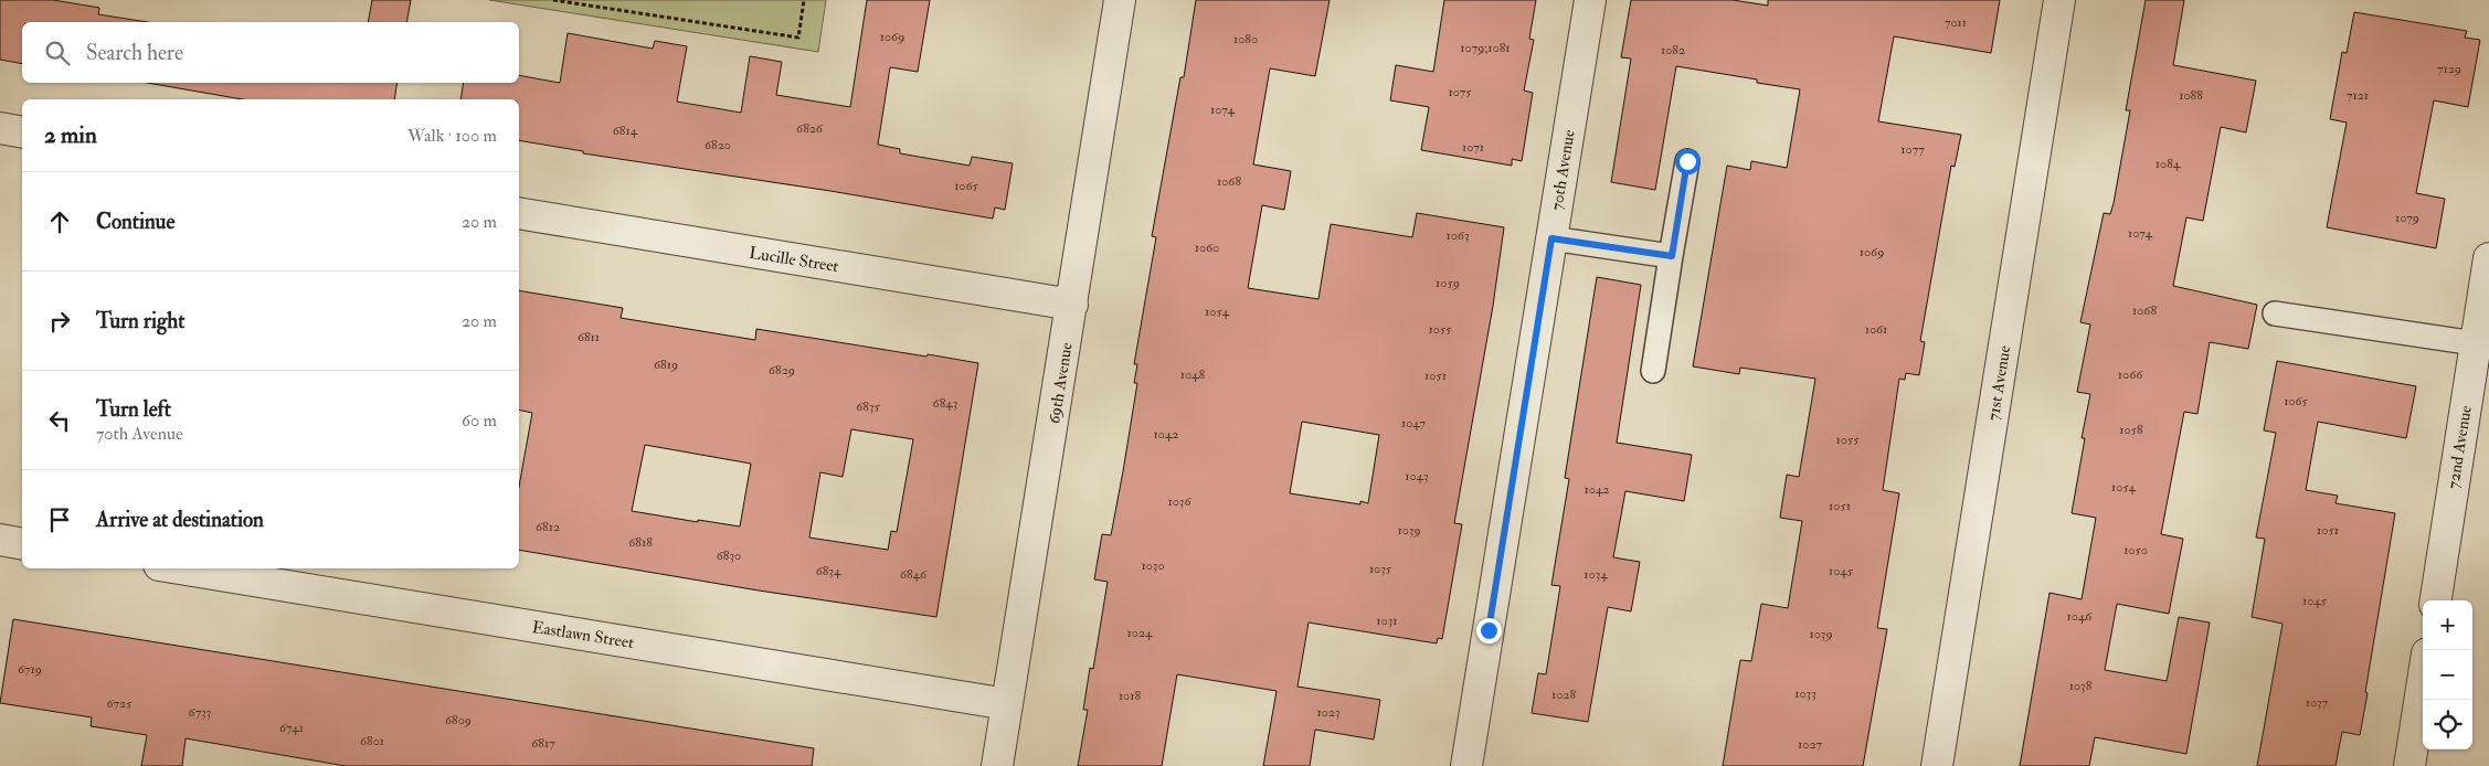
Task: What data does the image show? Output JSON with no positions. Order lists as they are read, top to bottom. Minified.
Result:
{"streets":{"street":["70th Avenue","Lucille Street","69th Avenue","71st Avenue","72nd Avenue","Eastlawn Street"]},"crossings":[["Lucille Street","69th Avenue"],["69th Avenue","Eastlawn Street"]],"house_numbers":["7011","1069","1080","1079;1081","1082","7129","1075","1088","7121","1074","6826","6814","6820","1071","1077","1084","1068","1065","1079","1074","1063","1060","1069","1059","1068","1054","1055","1061","6811","6819","6829","1048","1066","1051","1065","6843","6835","1047","1058","1042","1055","1043","1054","1042","1036","1051","6812","1039","1051","6818","1050","6830","1030","1035","6834","1045","6846","1034","1045","1046","1031","1024","1039","6719","1038","1033","1028","1018","1037","6725","6733","1023","6809","6741","6801","6817","1027"],"page":{"search":"Search here","heading":["2 min","Walk · 100 m"],"list":[["Continue","20 m"],["Turn right","20 m"],["Turn left","70th Avenue","60 m"],"Arrive at destination"],"map_buttons":["+","−"]}}
